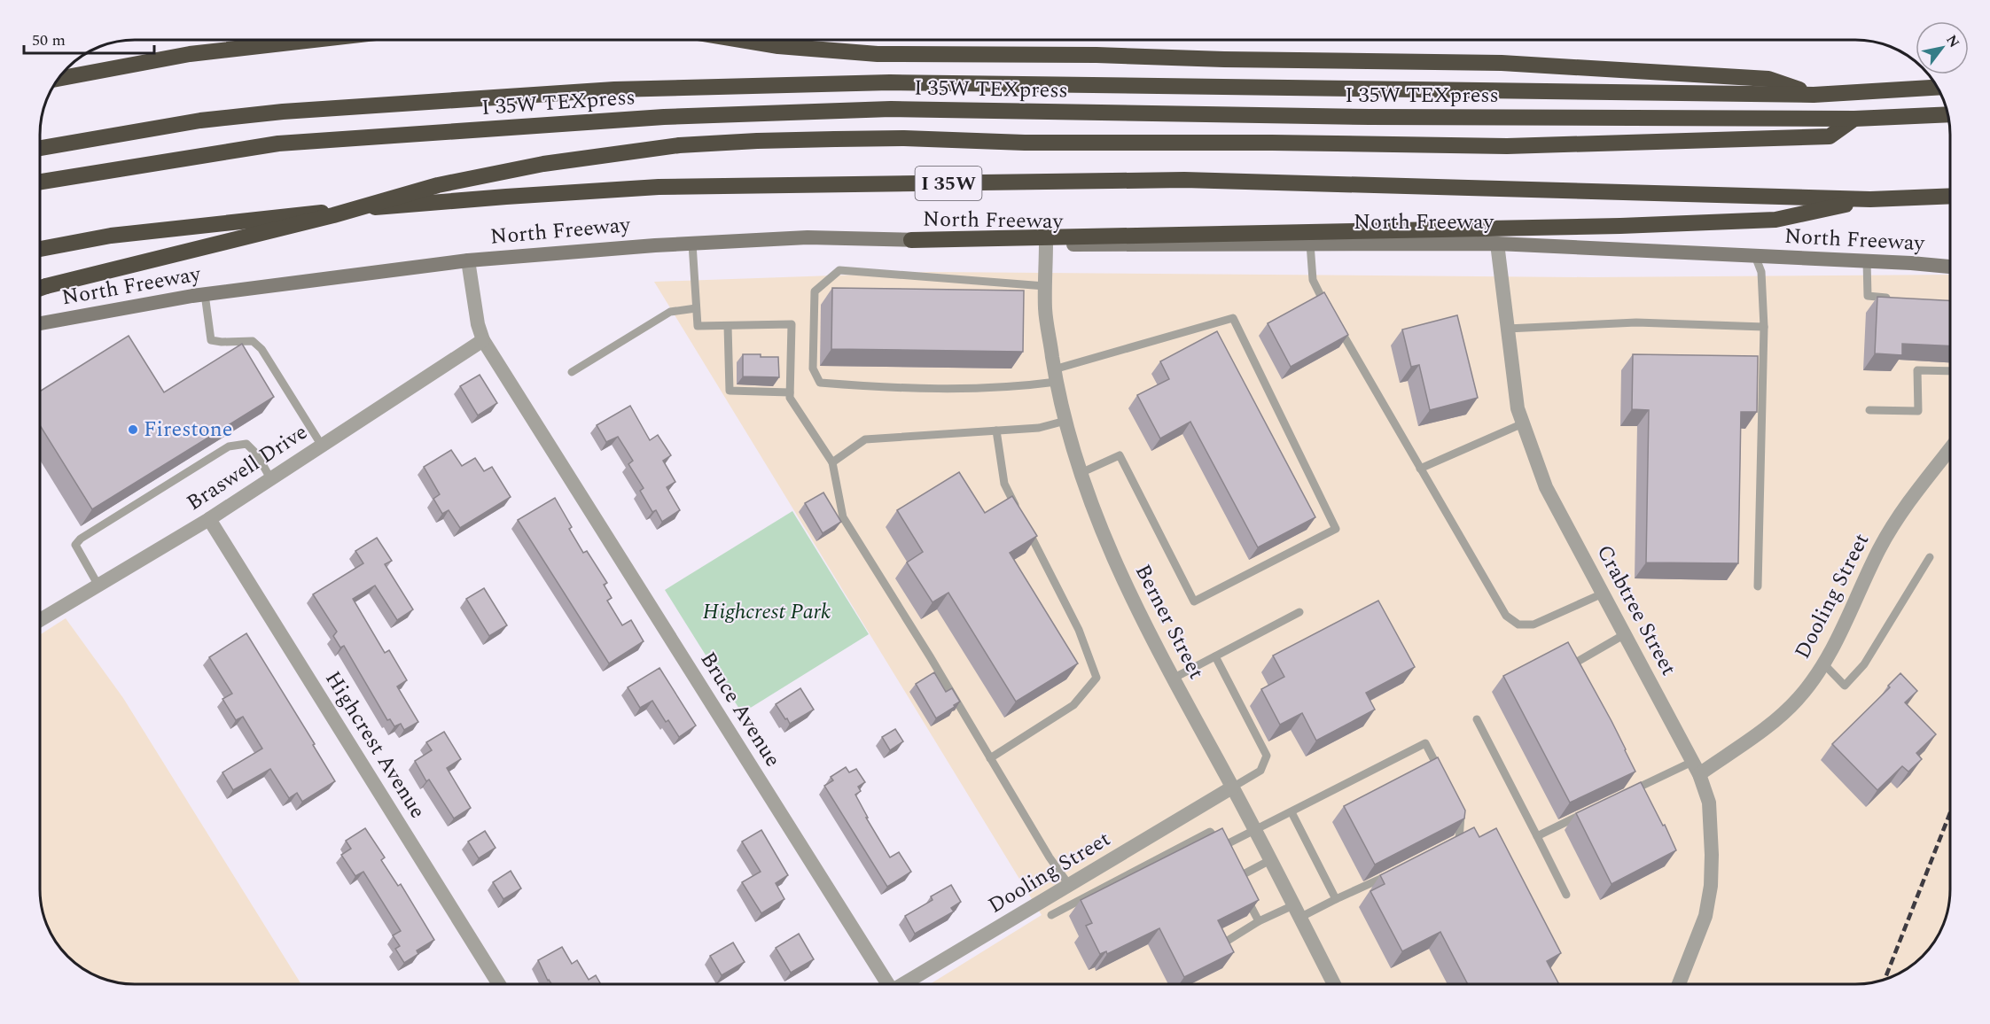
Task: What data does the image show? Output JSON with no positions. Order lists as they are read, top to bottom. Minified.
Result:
{"streets":{"highway":["I 35W TEXpress","I 35W","North Freeway"],"street":["Braswell Drive","Dooling Street","Crabtree Street","Berner Street","Bruce Avenue","Highcrest Avenue"]},"crossings":[["North Freeway","Crabtree Street"],["North Freeway","Berner Street"],["North Freeway","Bruce Avenue"],["Braswell Drive","Bruce Avenue"],["Braswell Drive","Highcrest Avenue"],["Dooling Street","Crabtree Street"],["Dooling Street","Berner Street"]],"parks":["Highcrest Park"],"places":["Firestone"],"scale_bar":"50 m","north":"top right"}
